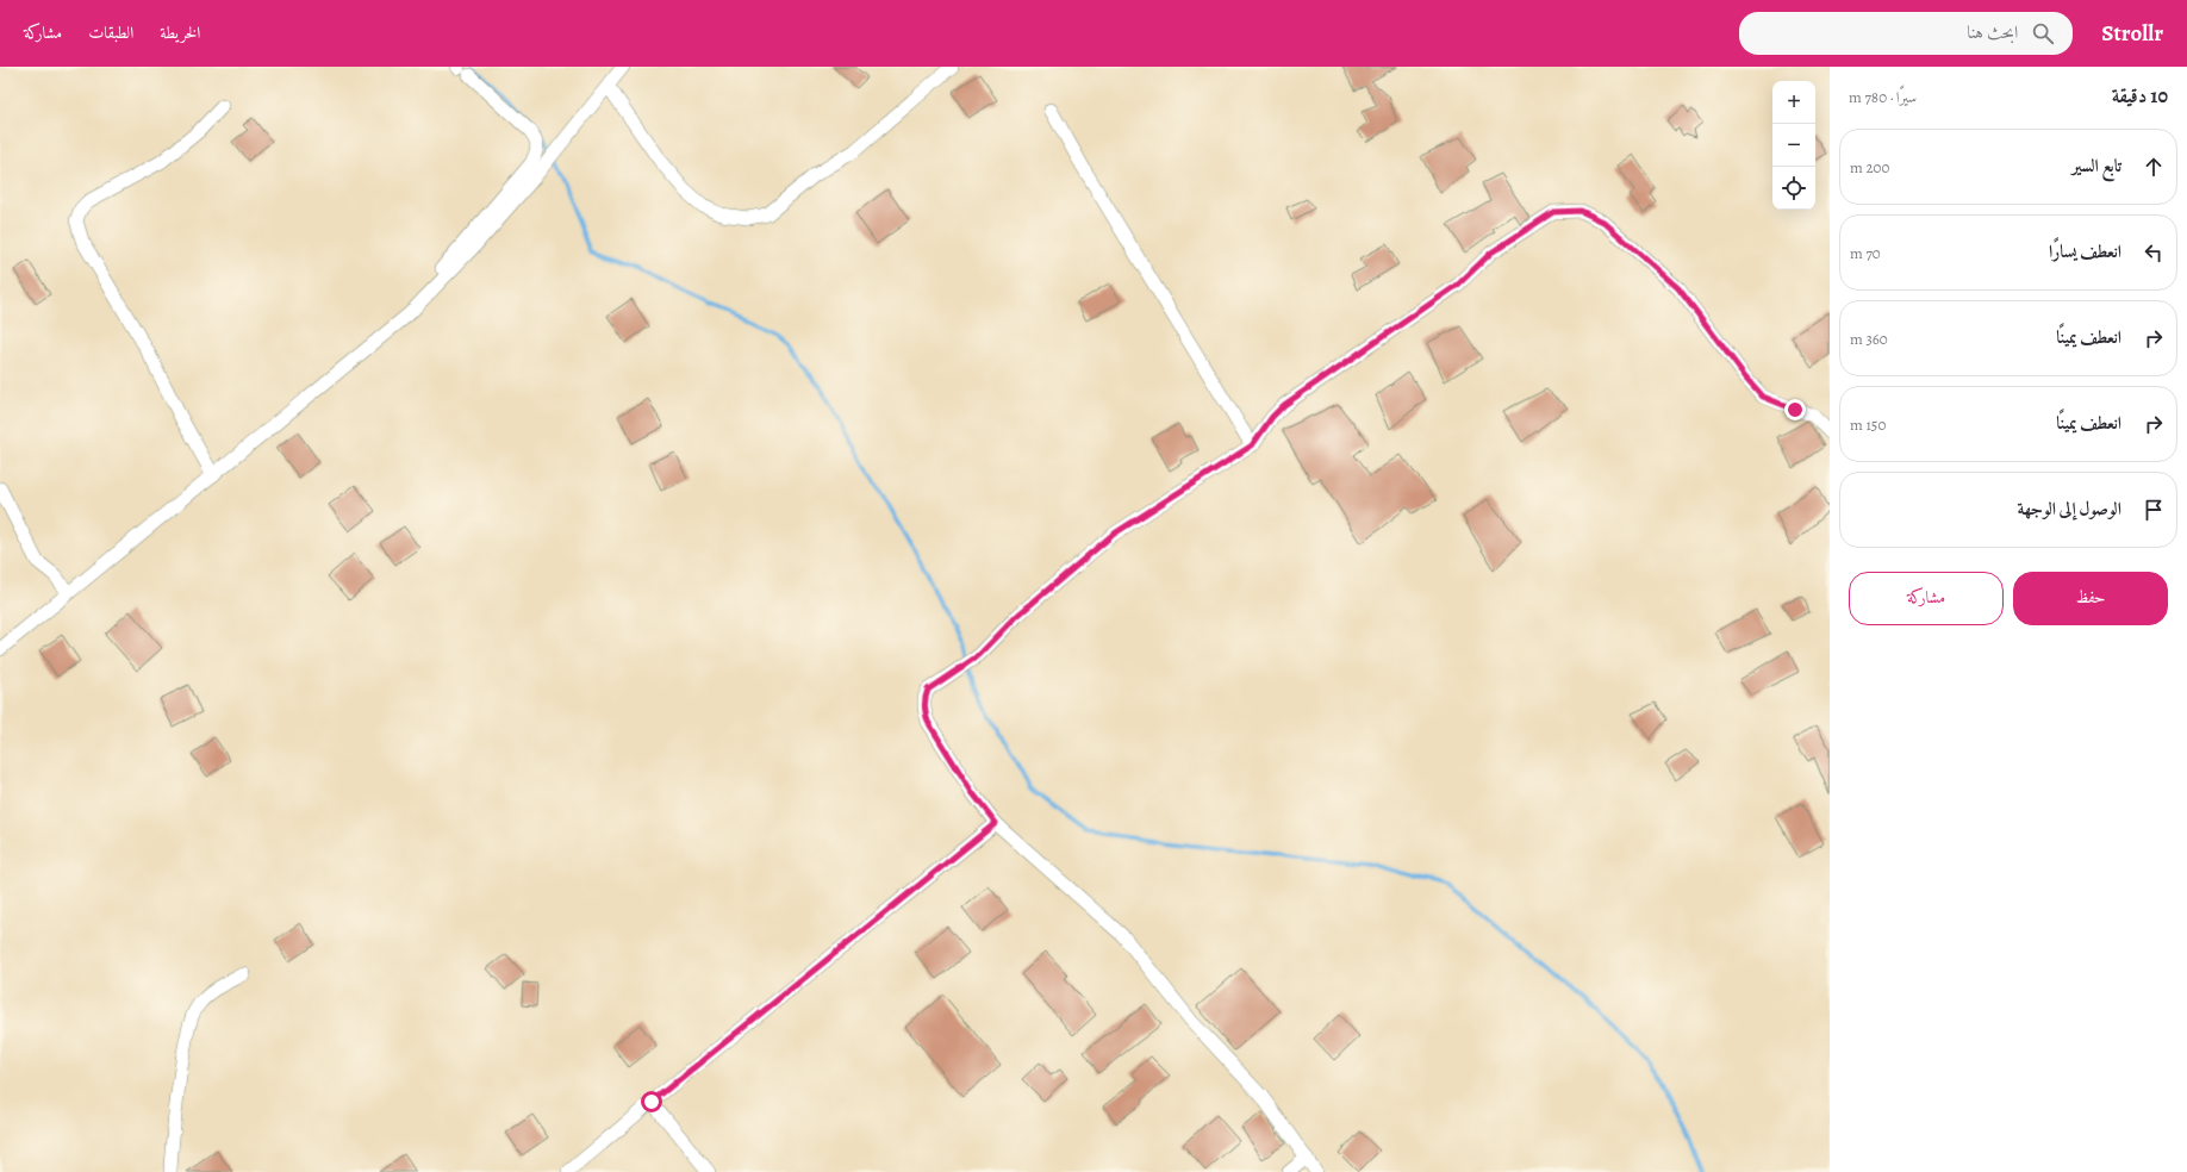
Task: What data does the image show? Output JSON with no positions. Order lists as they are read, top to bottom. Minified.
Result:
{"page":{"header":"Strollr","search":"ابحث هنا","nav":["الخريطة","الطبقات","مشاركة"],"heading":["10 دقيقة","سيرًا · 780 m"],"map_buttons":["+","−"],"list":[["تابع السير","200 m"],["انعطف يسارًا","70 m"],["انعطف يمينًا","360 m"],["انعطف يمينًا","150 m"],"الوصول إلى الوجهة"],"buttons":["حفظ","مشاركة"]}}
